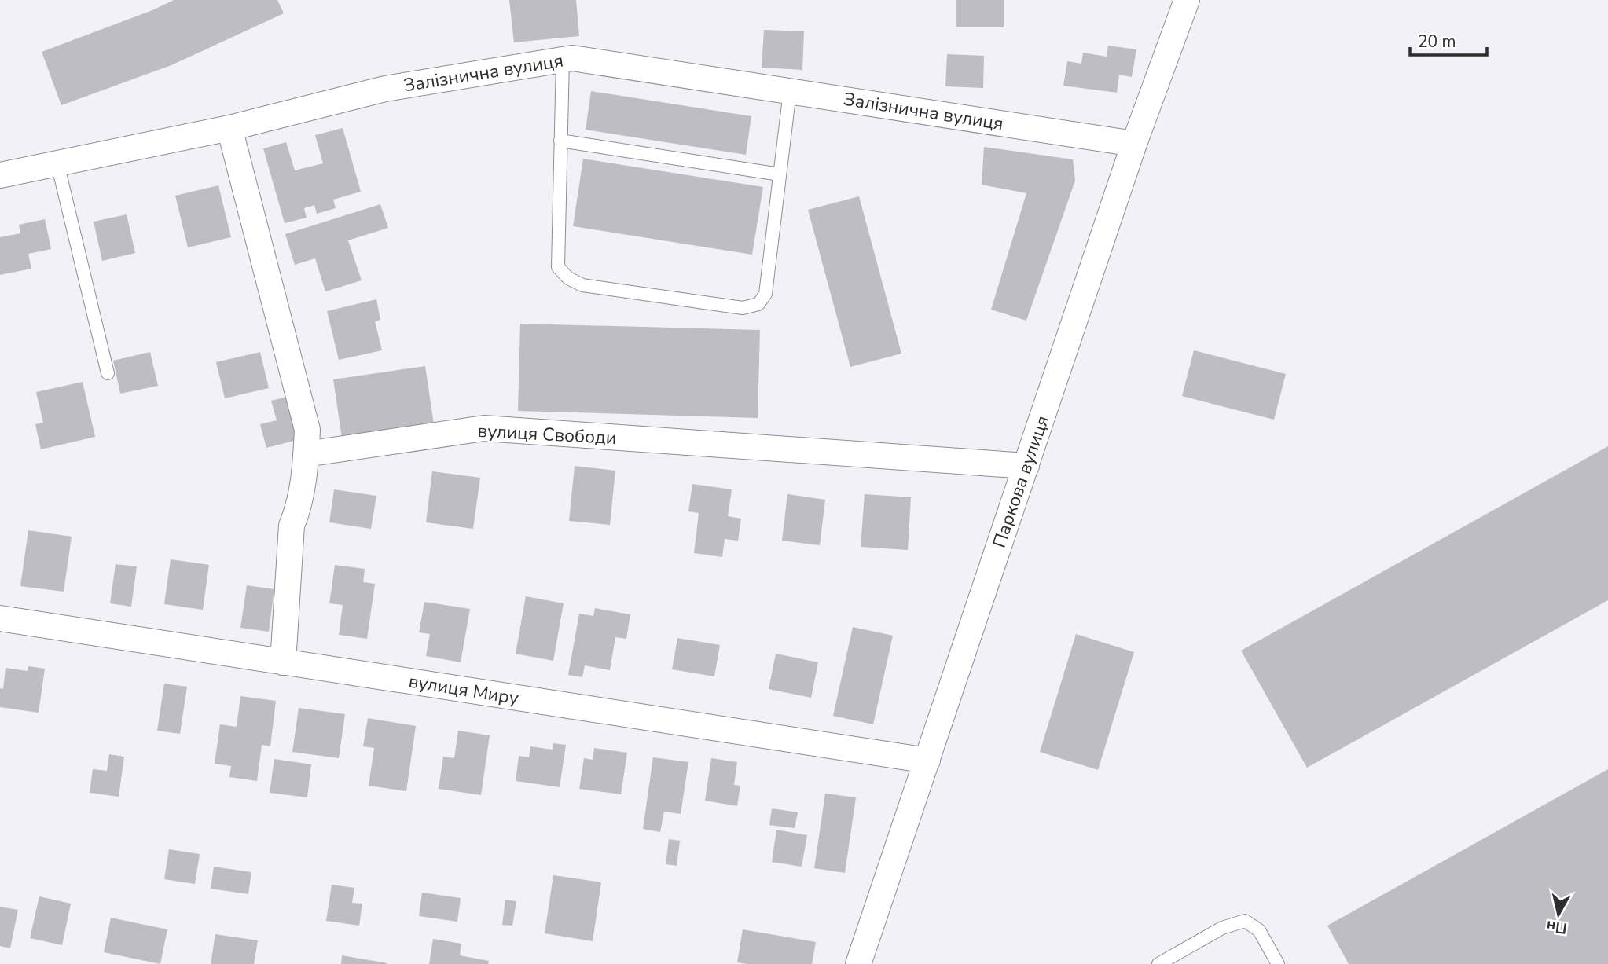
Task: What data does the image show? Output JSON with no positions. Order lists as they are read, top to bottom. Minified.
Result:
{"streets":{"street":["Залізнична вулиця","вулиця Свободи","Паркова вулиця","вулиця Миру"]},"crossings":[["Залізнична вулиця","Паркова вулиця"],["вулиця Свободи","Паркова вулиця"],["Паркова вулиця","вулиця Миру"]],"scale_bar":"20 m","north":"bottom"}
